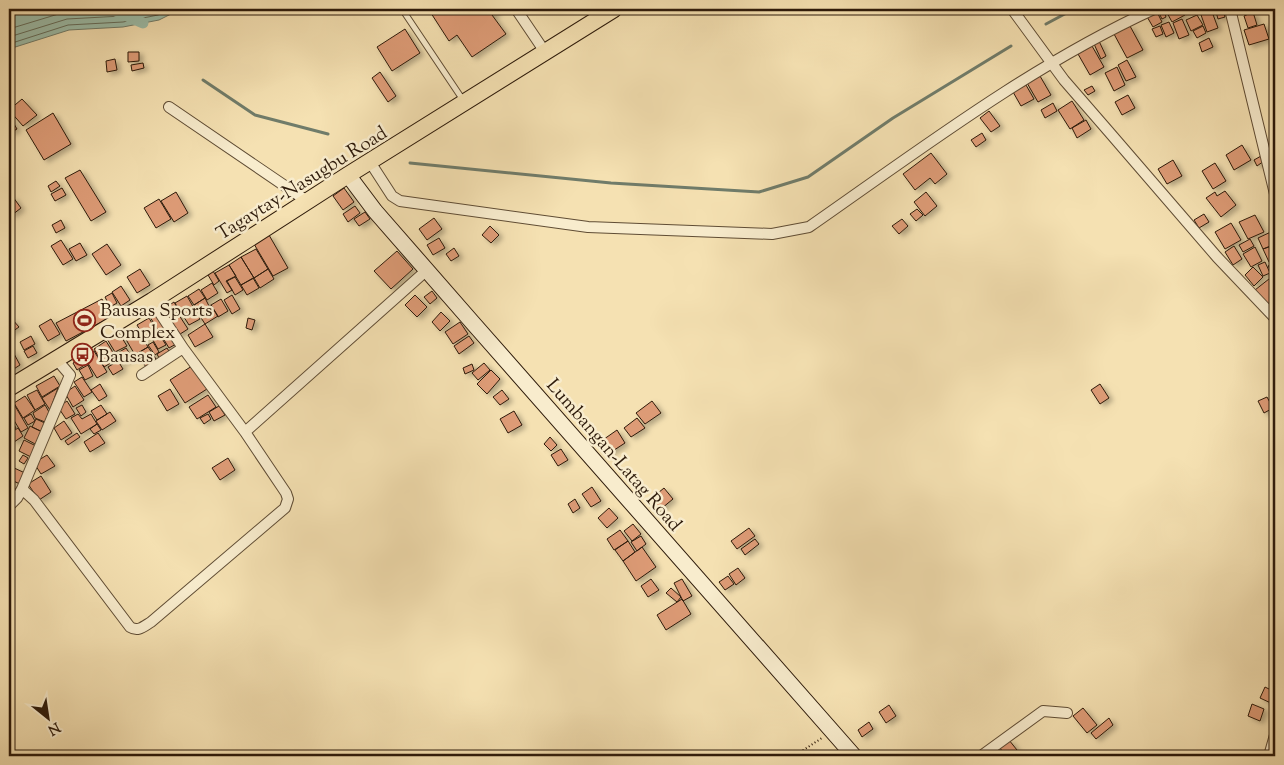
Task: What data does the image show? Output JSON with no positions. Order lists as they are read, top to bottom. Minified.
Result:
{"streets":{"main road":["Tagaytay-Nasugbu Road"],"street":["Lumbangan-Latag Road"]},"crossings":[["Tagaytay-Nasugbu Road","Lumbangan-Latag Road"]],"places":{"sports":["Bausas Sports Complex"],"bus stop":["Bausas"]},"north":"bottom right"}
